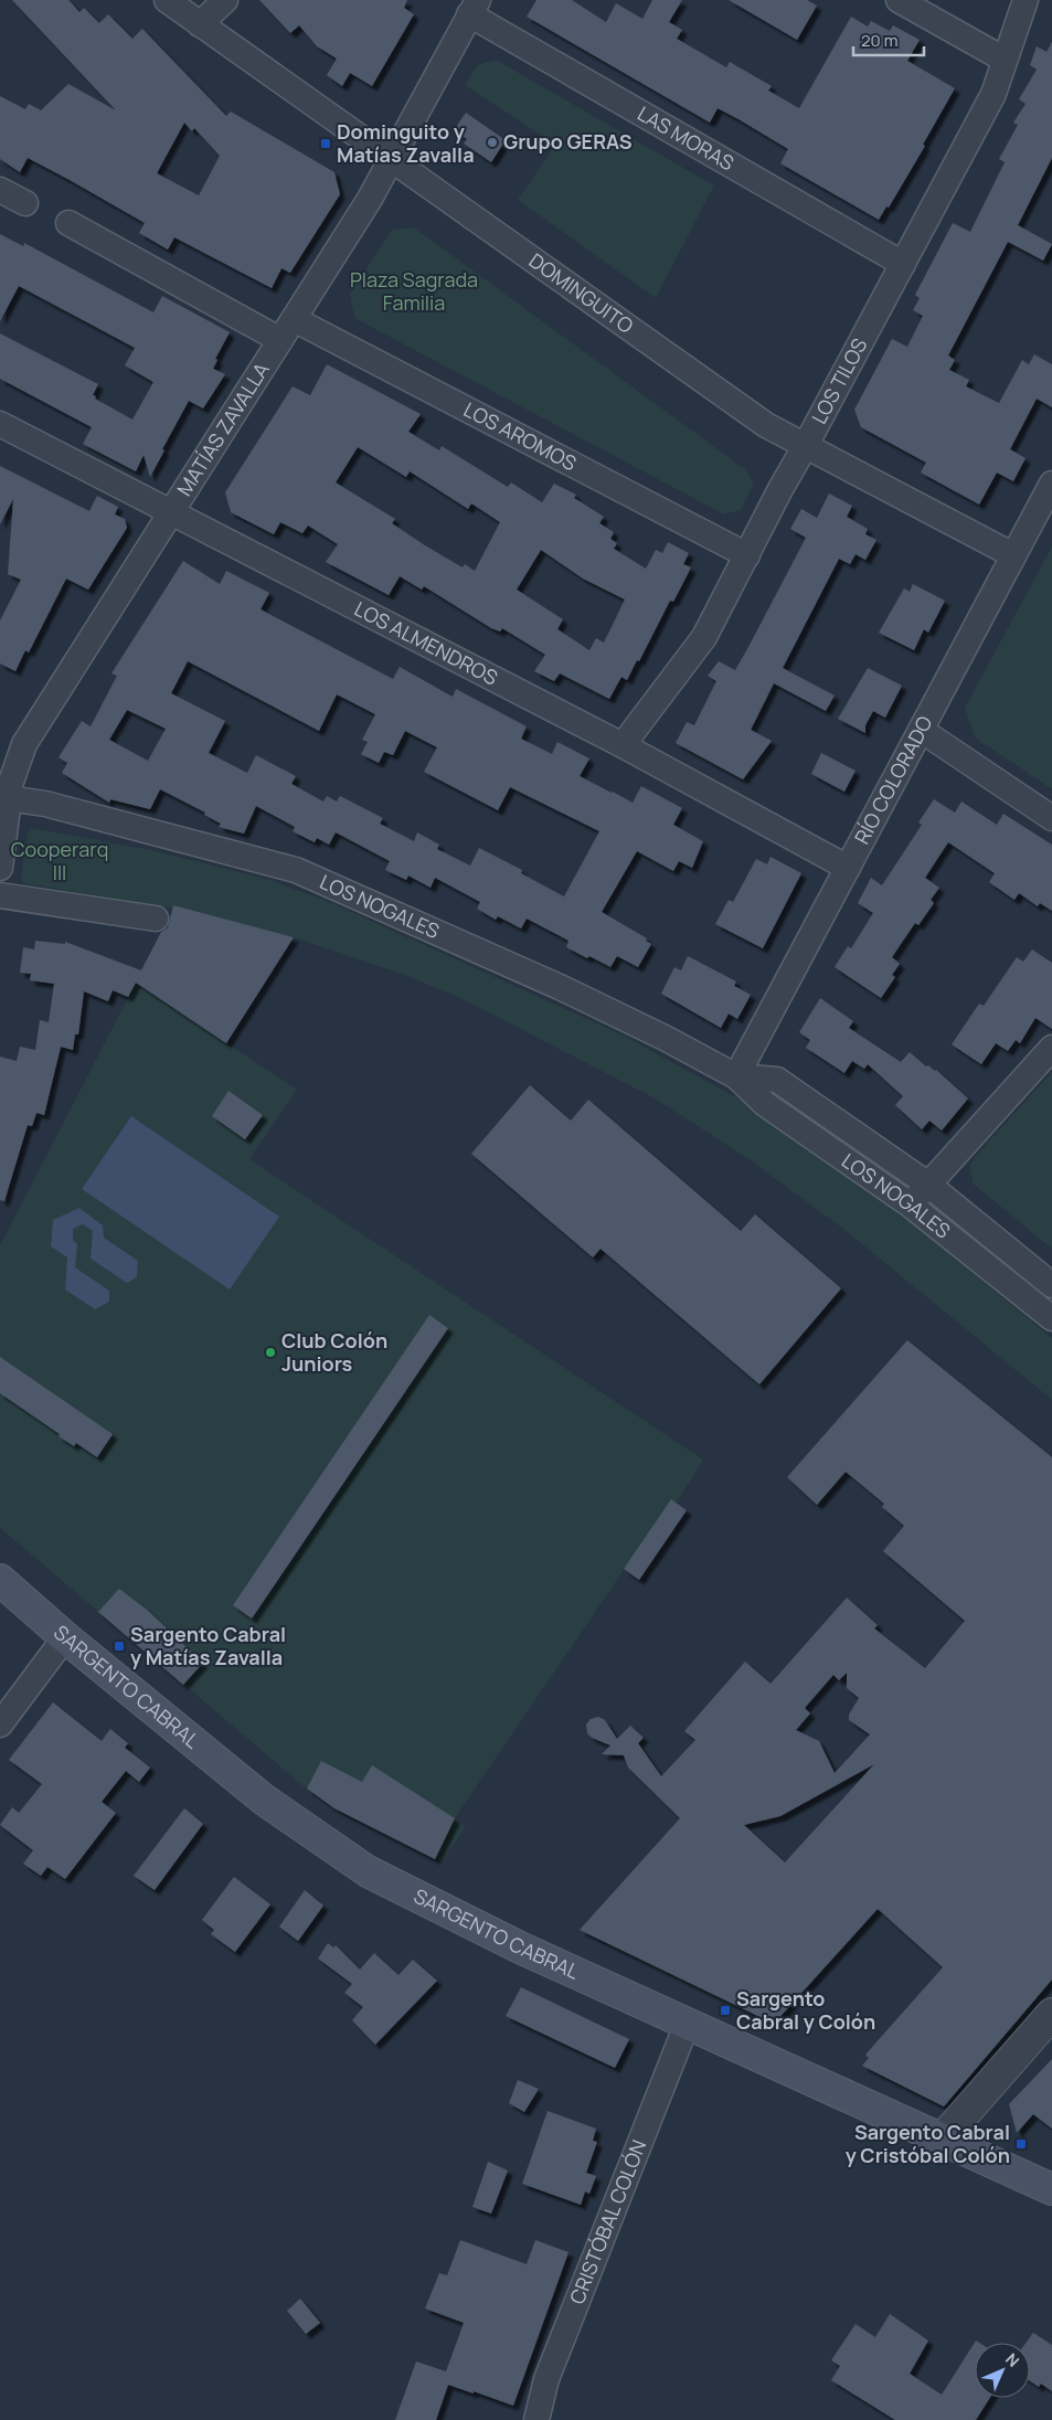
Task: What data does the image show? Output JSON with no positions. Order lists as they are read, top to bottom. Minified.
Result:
{"streets":{"main road":["SARGENTO CABRAL"],"street":["LAS MORAS","DOMINGUITO","LOS TILOS","MATÍAS ZAVALLA","LOS AROMOS","LOS ALMENDROS","RÍO COLORADO","LOS NOGALES","CRISTÓBAL COLÓN"]},"crossings":[["LAS MORAS","LOS TILOS"],["LAS MORAS","MATÍAS ZAVALLA"],["DOMINGUITO","LOS TILOS"],["DOMINGUITO","MATÍAS ZAVALLA"],["DOMINGUITO","RÍO COLORADO"],["LOS TILOS","LOS AROMOS"],["LOS TILOS","LOS ALMENDROS"],["MATÍAS ZAVALLA","LOS AROMOS"],["MATÍAS ZAVALLA","LOS ALMENDROS"],["MATÍAS ZAVALLA","LOS NOGALES"],["LOS ALMENDROS","RÍO COLORADO"],["RÍO COLORADO","LOS NOGALES"],["SARGENTO CABRAL","CRISTÓBAL COLÓN"]],"parks":["Plaza Sagrada Familia","Cooperarq III"],"places":{"other":["Grupo GERAS","Club Colón Juniors"],"transit":["Dominguito y Matías Zavalla","Sargento Cabral y Matías Zavalla","Sargento Cabral y Colón","Sargento Cabral y Cristóbal Colón"]},"scale_bar":"20 m","north":"top right"}
